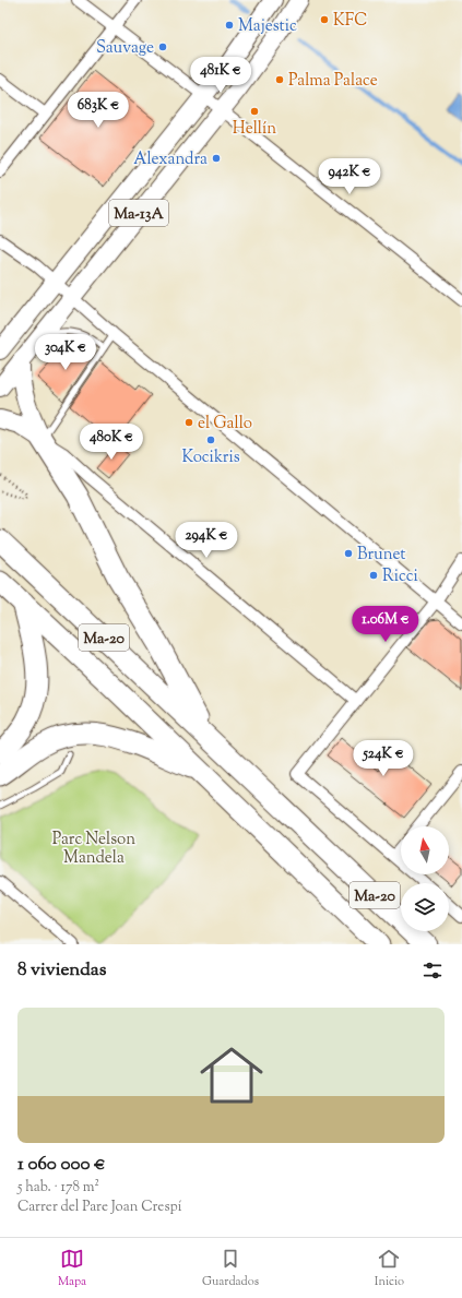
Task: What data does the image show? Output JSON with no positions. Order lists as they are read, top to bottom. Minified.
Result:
{"streets":{"highway":["Ma-20"],"main road":["Ma-13A"]},"parks":["Parc Nelson Mandela"],"places":["KFC","Majestic","Sauvage","Palma Palace","Hellín","Alexandra","el Gallo","Kocikris","Brunet","Ricci"],"north":"top","page":{"price":["481K €","683K €","942K €","304K €","480K €","294K €","1.06M €","524K €"],"heading":"8 viviendas","list":[{"name":"1 060 000 €","note":"5 hab. · 178 m² · Carrer del Pare Joan Crespí"}],"tabs":["Mapa","Guardados","Inicio"]}}
